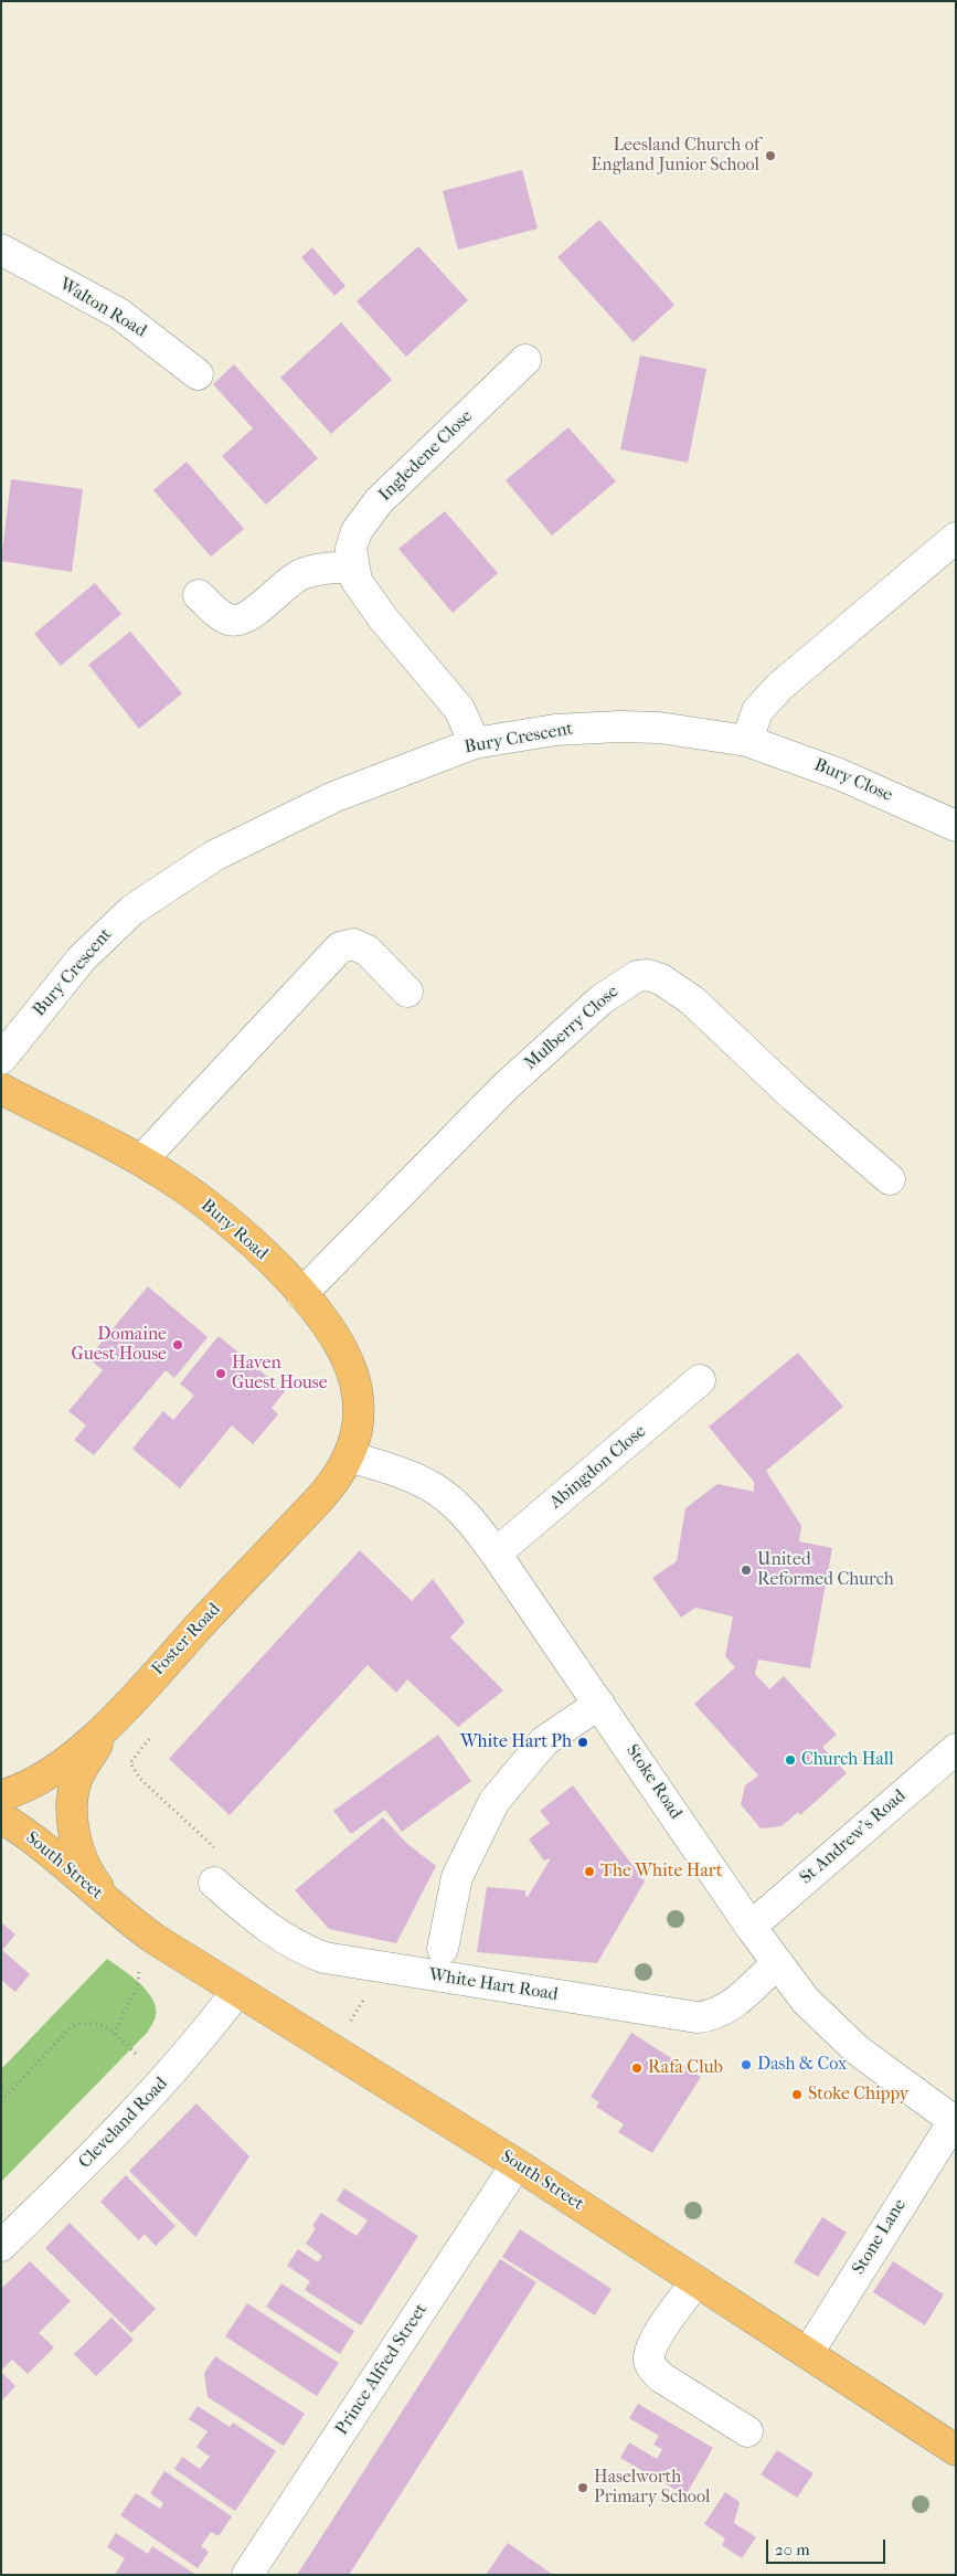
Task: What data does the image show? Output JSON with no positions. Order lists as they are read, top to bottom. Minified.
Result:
{"streets":{"main road":["Bury Road","Foster Road","South Street"],"street":["Walton Road","Ingledene Close","Bury Crescent","Bury Close","Mulberry Close","Abingdon Close","Stoke Road","St Andrew's Road","White Hart Road","Cleveland Road","Stone Lane","Prince Alfred Street"]},"crossings":[["Ingledene Close","Bury Crescent"],["Bury Crescent","Bury Close"],["Mulberry Close","Bury Road"],["Bury Road","Foster Road"],["Bury Road","Stoke Road"],["Abingdon Close","Stoke Road"],["Foster Road","Stoke Road"],["Foster Road","South Street"],["Stoke Road","St Andrew's Road"],["Stoke Road","White Hart Road"],["Stoke Road","Stone Lane"],["South Street","Cleveland Road"],["South Street","Stone Lane"],["South Street","Prince Alfred Street"]],"places":["Leesland Church of England Junior School","Domaine Guest House","Haven Guest House","United Reformed Church","White Hart Ph","Church Hall","The White Hart","Dash & Cox","Rafa Club","Stoke Chippy","Haselworth Primary School"],"scale_bar":"20 m"}
